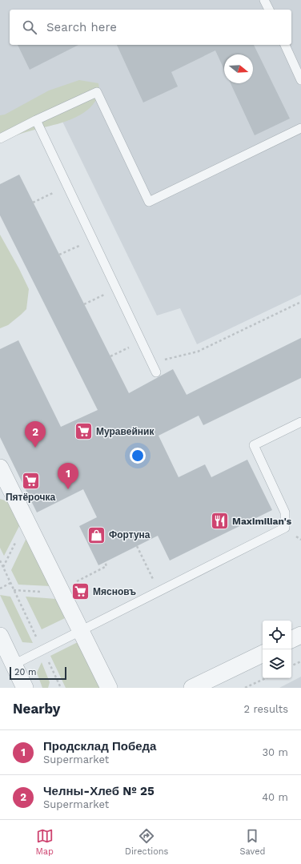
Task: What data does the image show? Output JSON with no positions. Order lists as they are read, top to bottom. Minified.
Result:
{"places":{"supermarket":["Муравейник","Пятёрочка","Мясновъ"],"restaurant":["Maximilian's"],"shop":["Фортуна"]},"scale_bar":"20 m","north":"right","page":{"search":"Search here","pins":["2","1"],"scale":"20 m","heading":["Nearby","2 results"],"list":[{"mark":"1","name":"Продсклад Победа","note":"Supermarket","value":"30 m"},{"mark":"2","name":"Челны-Хлеб № 25","note":"Supermarket","value":"40 m"}],"nav":["Map","Directions","Saved"]}}
